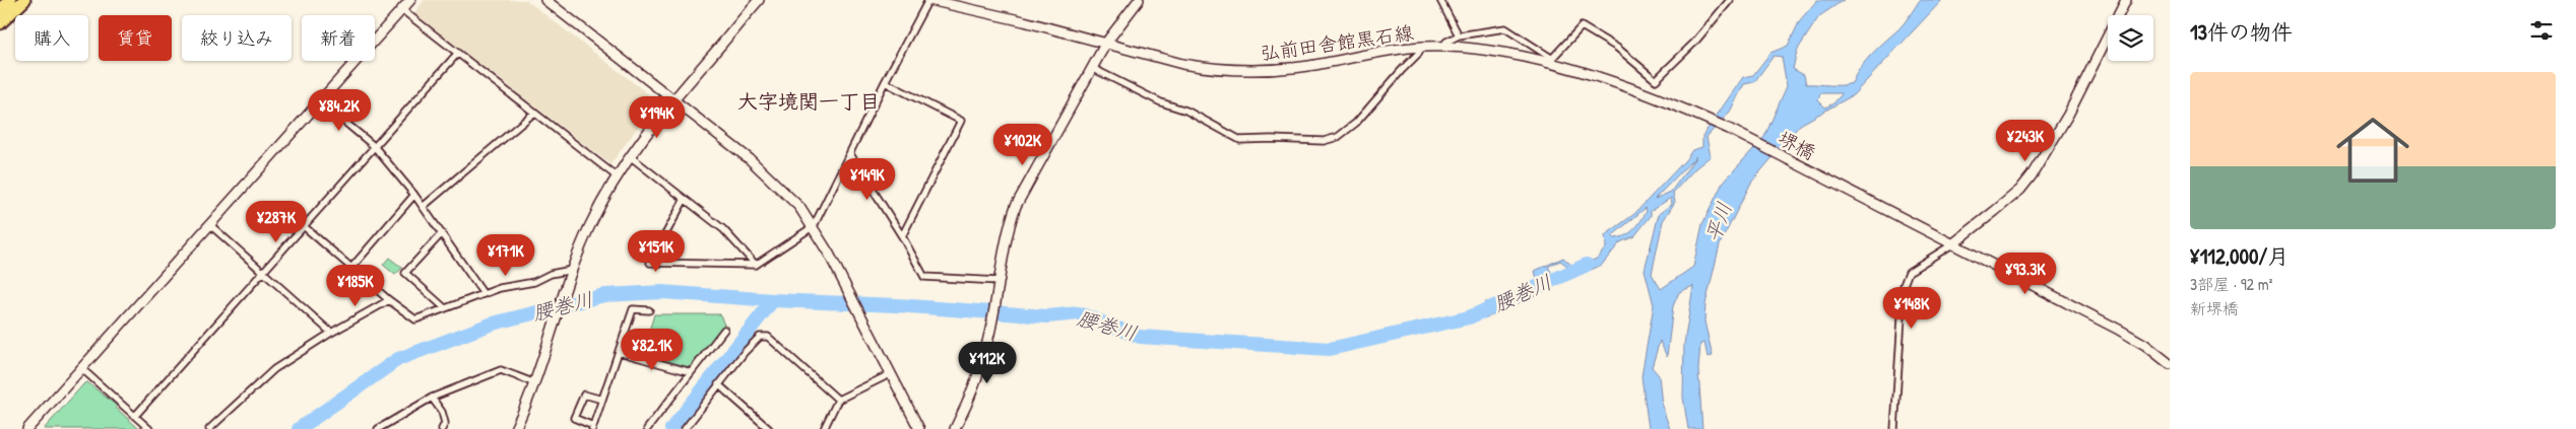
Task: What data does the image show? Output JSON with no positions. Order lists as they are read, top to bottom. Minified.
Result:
{"streets":{"street":["弘前田舎館黒石線","堺橋"]},"crossings":[["弘前田舎館黒石線","堺橋"]],"districts":["大字境関一丁目"],"water":["平川","腰巻川"],"page":{"heading":"13件の物件","chip":["購入","賃貸","絞り込み","新着"],"list":[{"name":"¥112,000/月","note":"3部屋 · 92 m² · 新堺橋"}],"price":["¥84.2K","¥194K","¥243K","¥102K","¥149K","¥287K","¥151K","¥171K","¥93.3K","¥185K","¥148K","¥82.1K","¥112K"]}}
